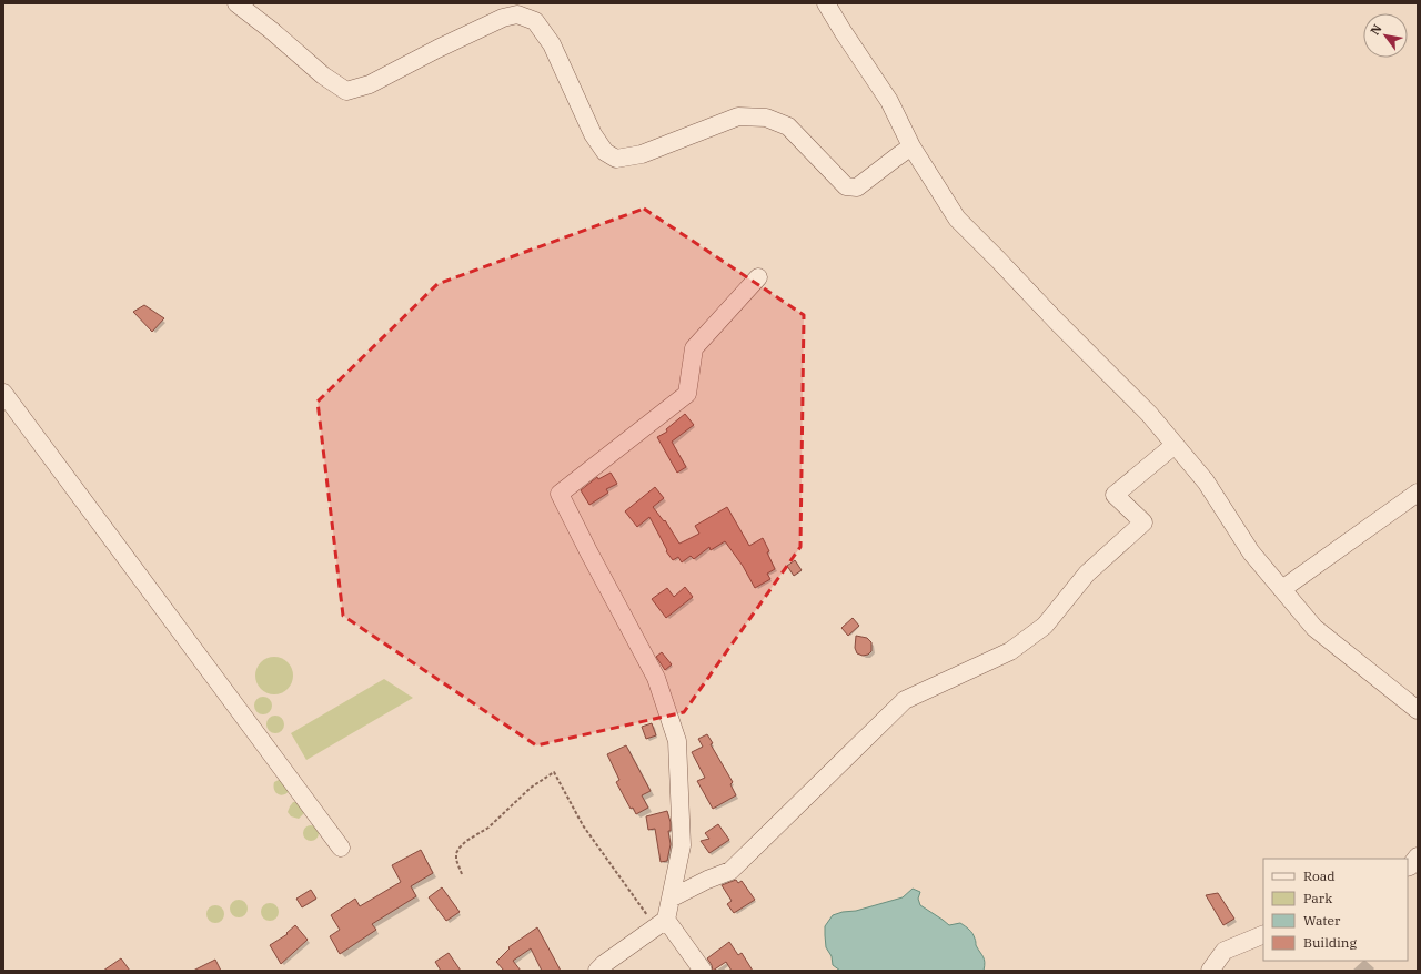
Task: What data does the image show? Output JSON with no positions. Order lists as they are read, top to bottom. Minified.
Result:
{"legend":["Road","Park","Water","Building"],"north":"top left"}
